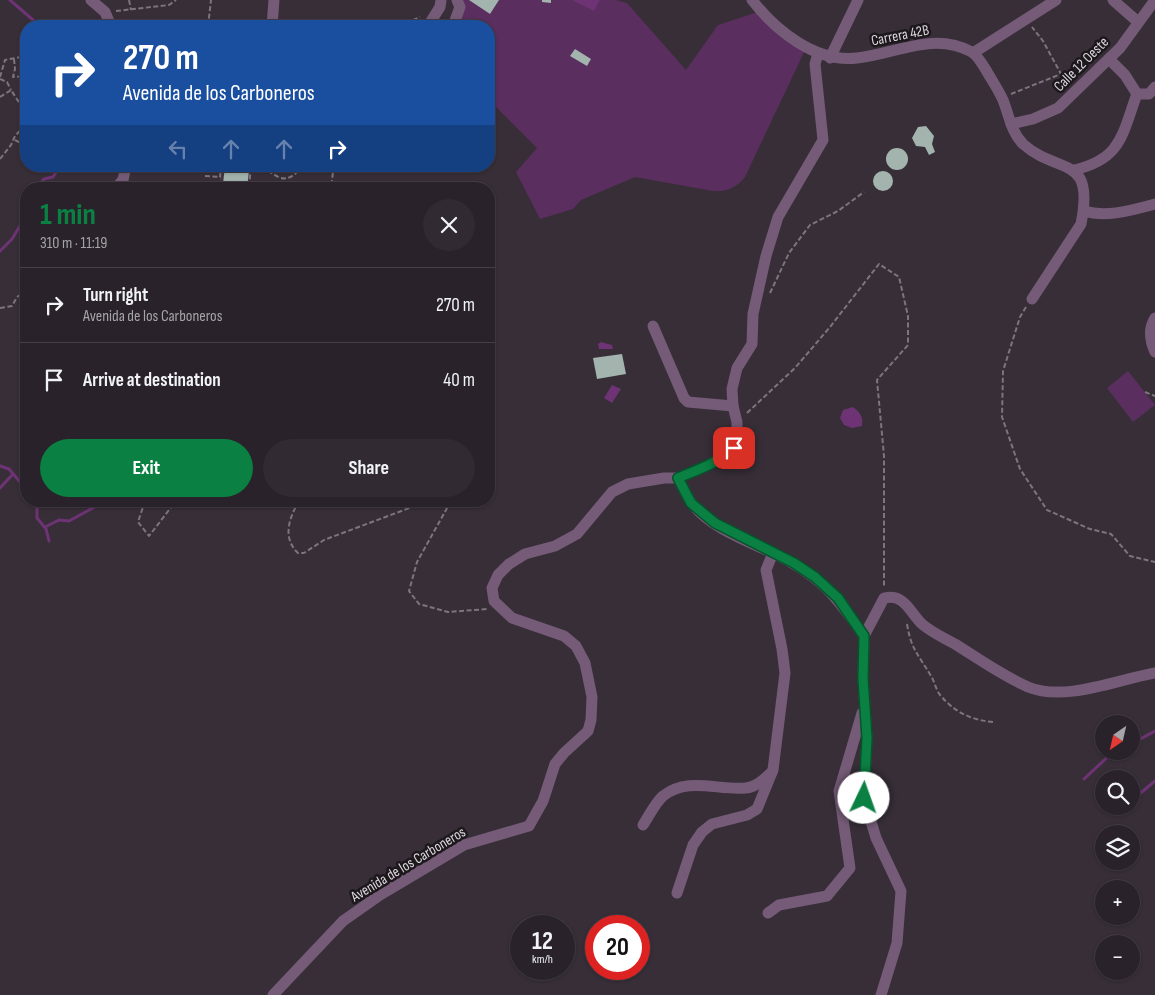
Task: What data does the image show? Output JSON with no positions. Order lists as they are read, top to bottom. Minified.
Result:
{"streets":{"street":["Carrera 42B","Calle 12 Oeste","Avenida de los Carboneros"]},"north":"bottom left","page":{"turn":["270 m","Avenida de los Carboneros"],"heading":["1 min","310 m · 11:19"],"list":[{"name":"Turn right","note":"Avenida de los Carboneros","value":"270 m"},{"name":"Arrive at destination","value":"40 m"}],"buttons":["Exit","Share"],"map_buttons":["+","−"],"speed":"12 km/h","limit":"20"}}
